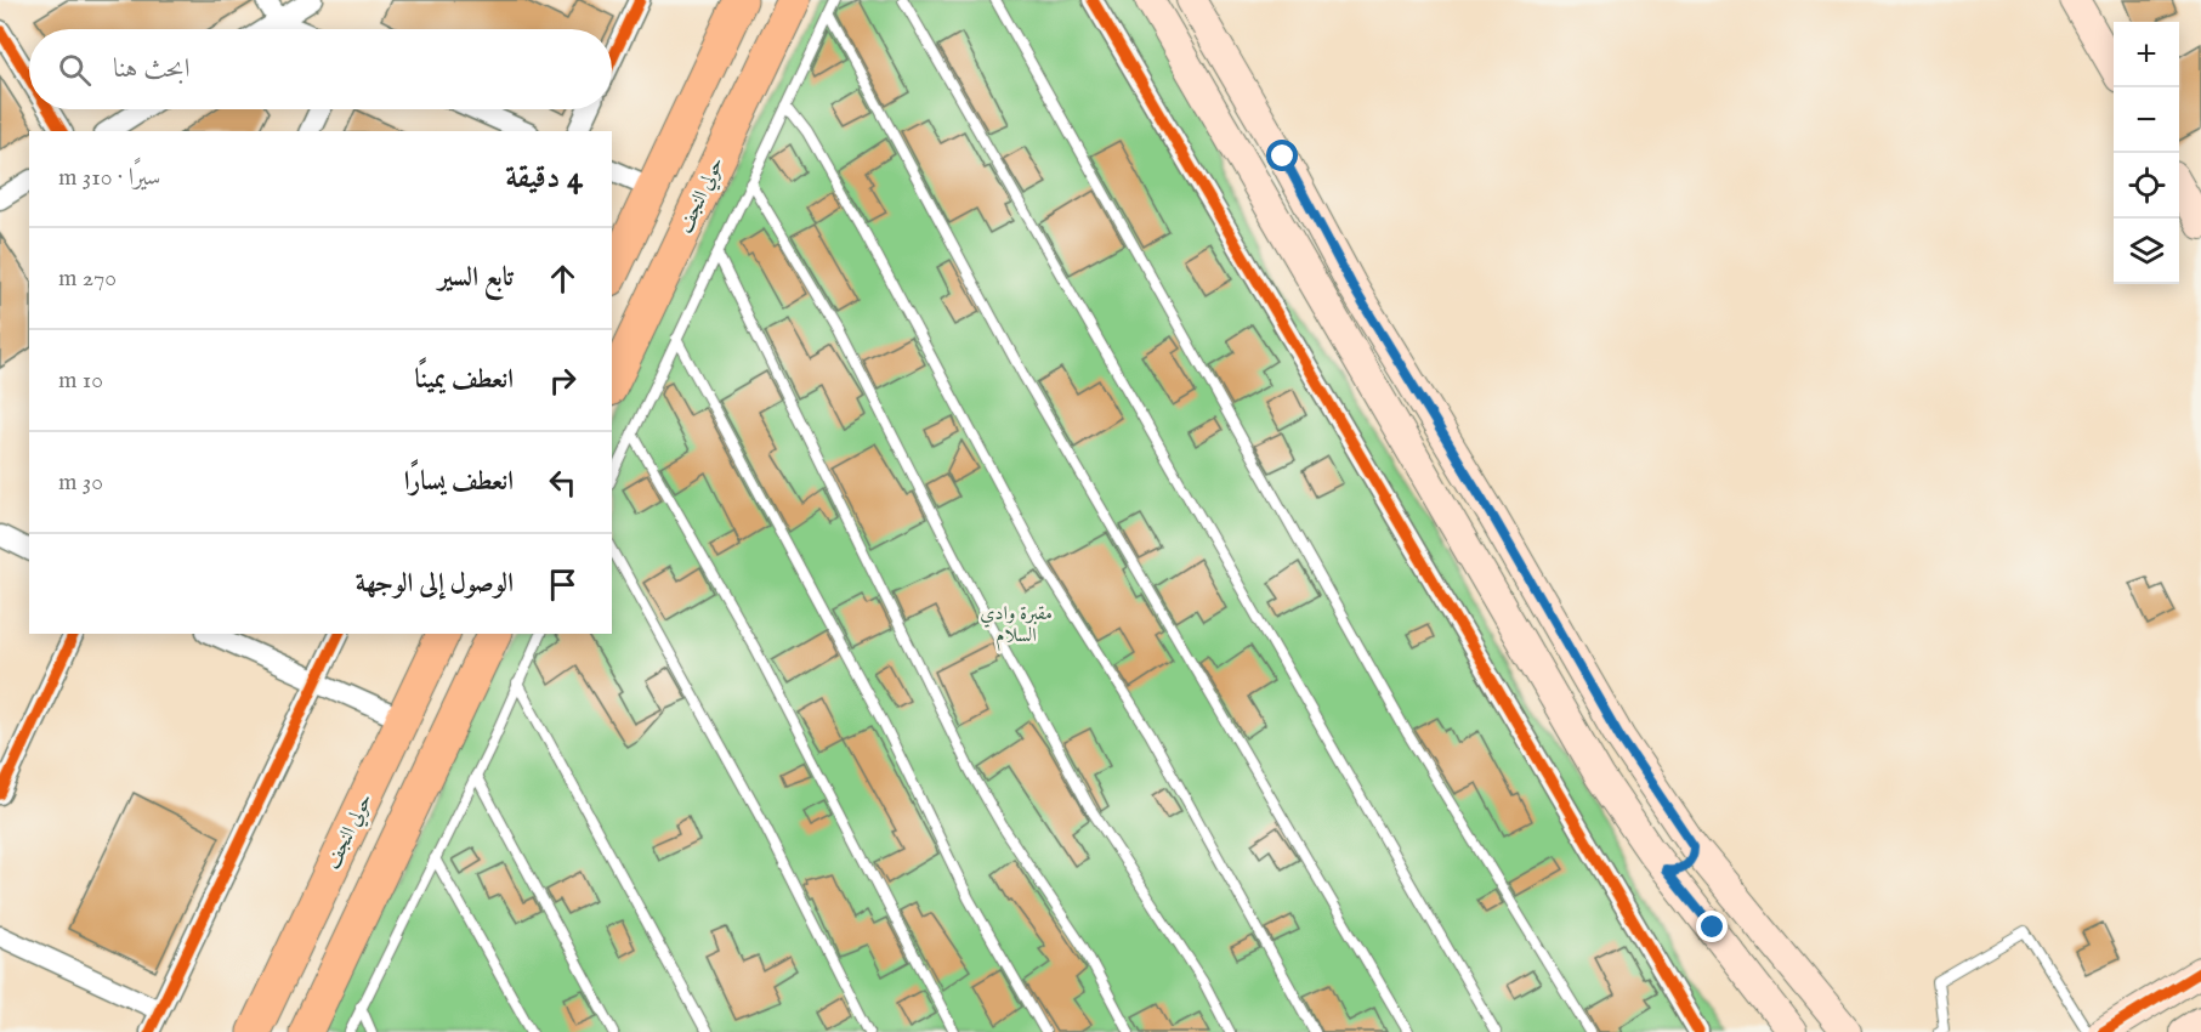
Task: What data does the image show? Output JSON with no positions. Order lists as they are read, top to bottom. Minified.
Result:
{"streets":{"main road":["حولي النجف"]},"parks":["مقبرة وادي السلام"],"page":{"map_buttons":["+","−"],"search":"ابحث هنا","heading":["4 دقيقة","سيرًا · 310 m"],"list":[["تابع السير","270 m"],["انعطف يمينًا","10 m"],["انعطف يسارًا","30 m"],"الوصول إلى الوجهة"]}}
